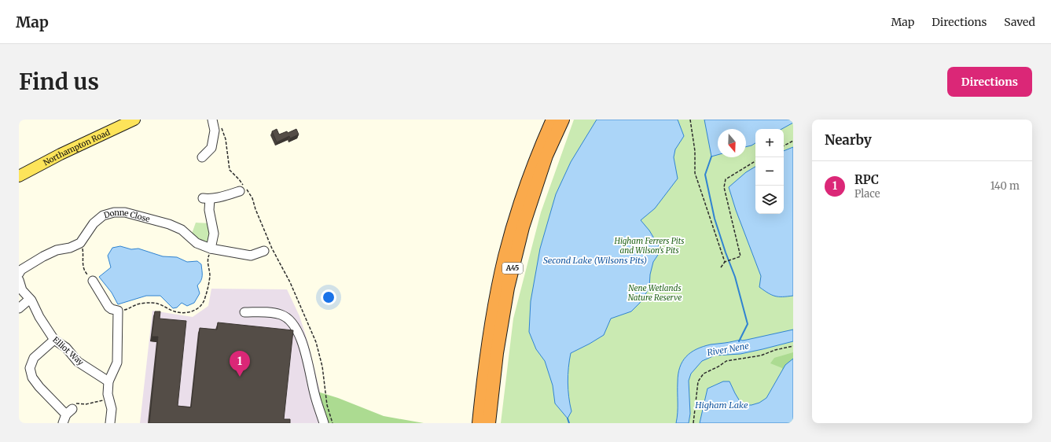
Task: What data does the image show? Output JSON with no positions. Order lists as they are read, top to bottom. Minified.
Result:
{"streets":{"highway":["A45"],"main road":["Northampton Road"],"street":["Donne Close","Elliot Way"]},"water":["Second Lake (Wilsons Pits)","River Nene","Higham Lake"],"parks":["Higham Ferrers Pits and Wilson's Pits","Nene Wetlands Nature Reserve"],"north":"bottom","page":{"header":"Map","nav":["Map","Directions","Saved"],"buttons":"Directions","title":"Find us","heading":"Nearby","map_buttons":["+","−"],"list":[{"mark":"1","name":"RPC","note":"Place","value":"140 m"}],"pins":"1"}}
